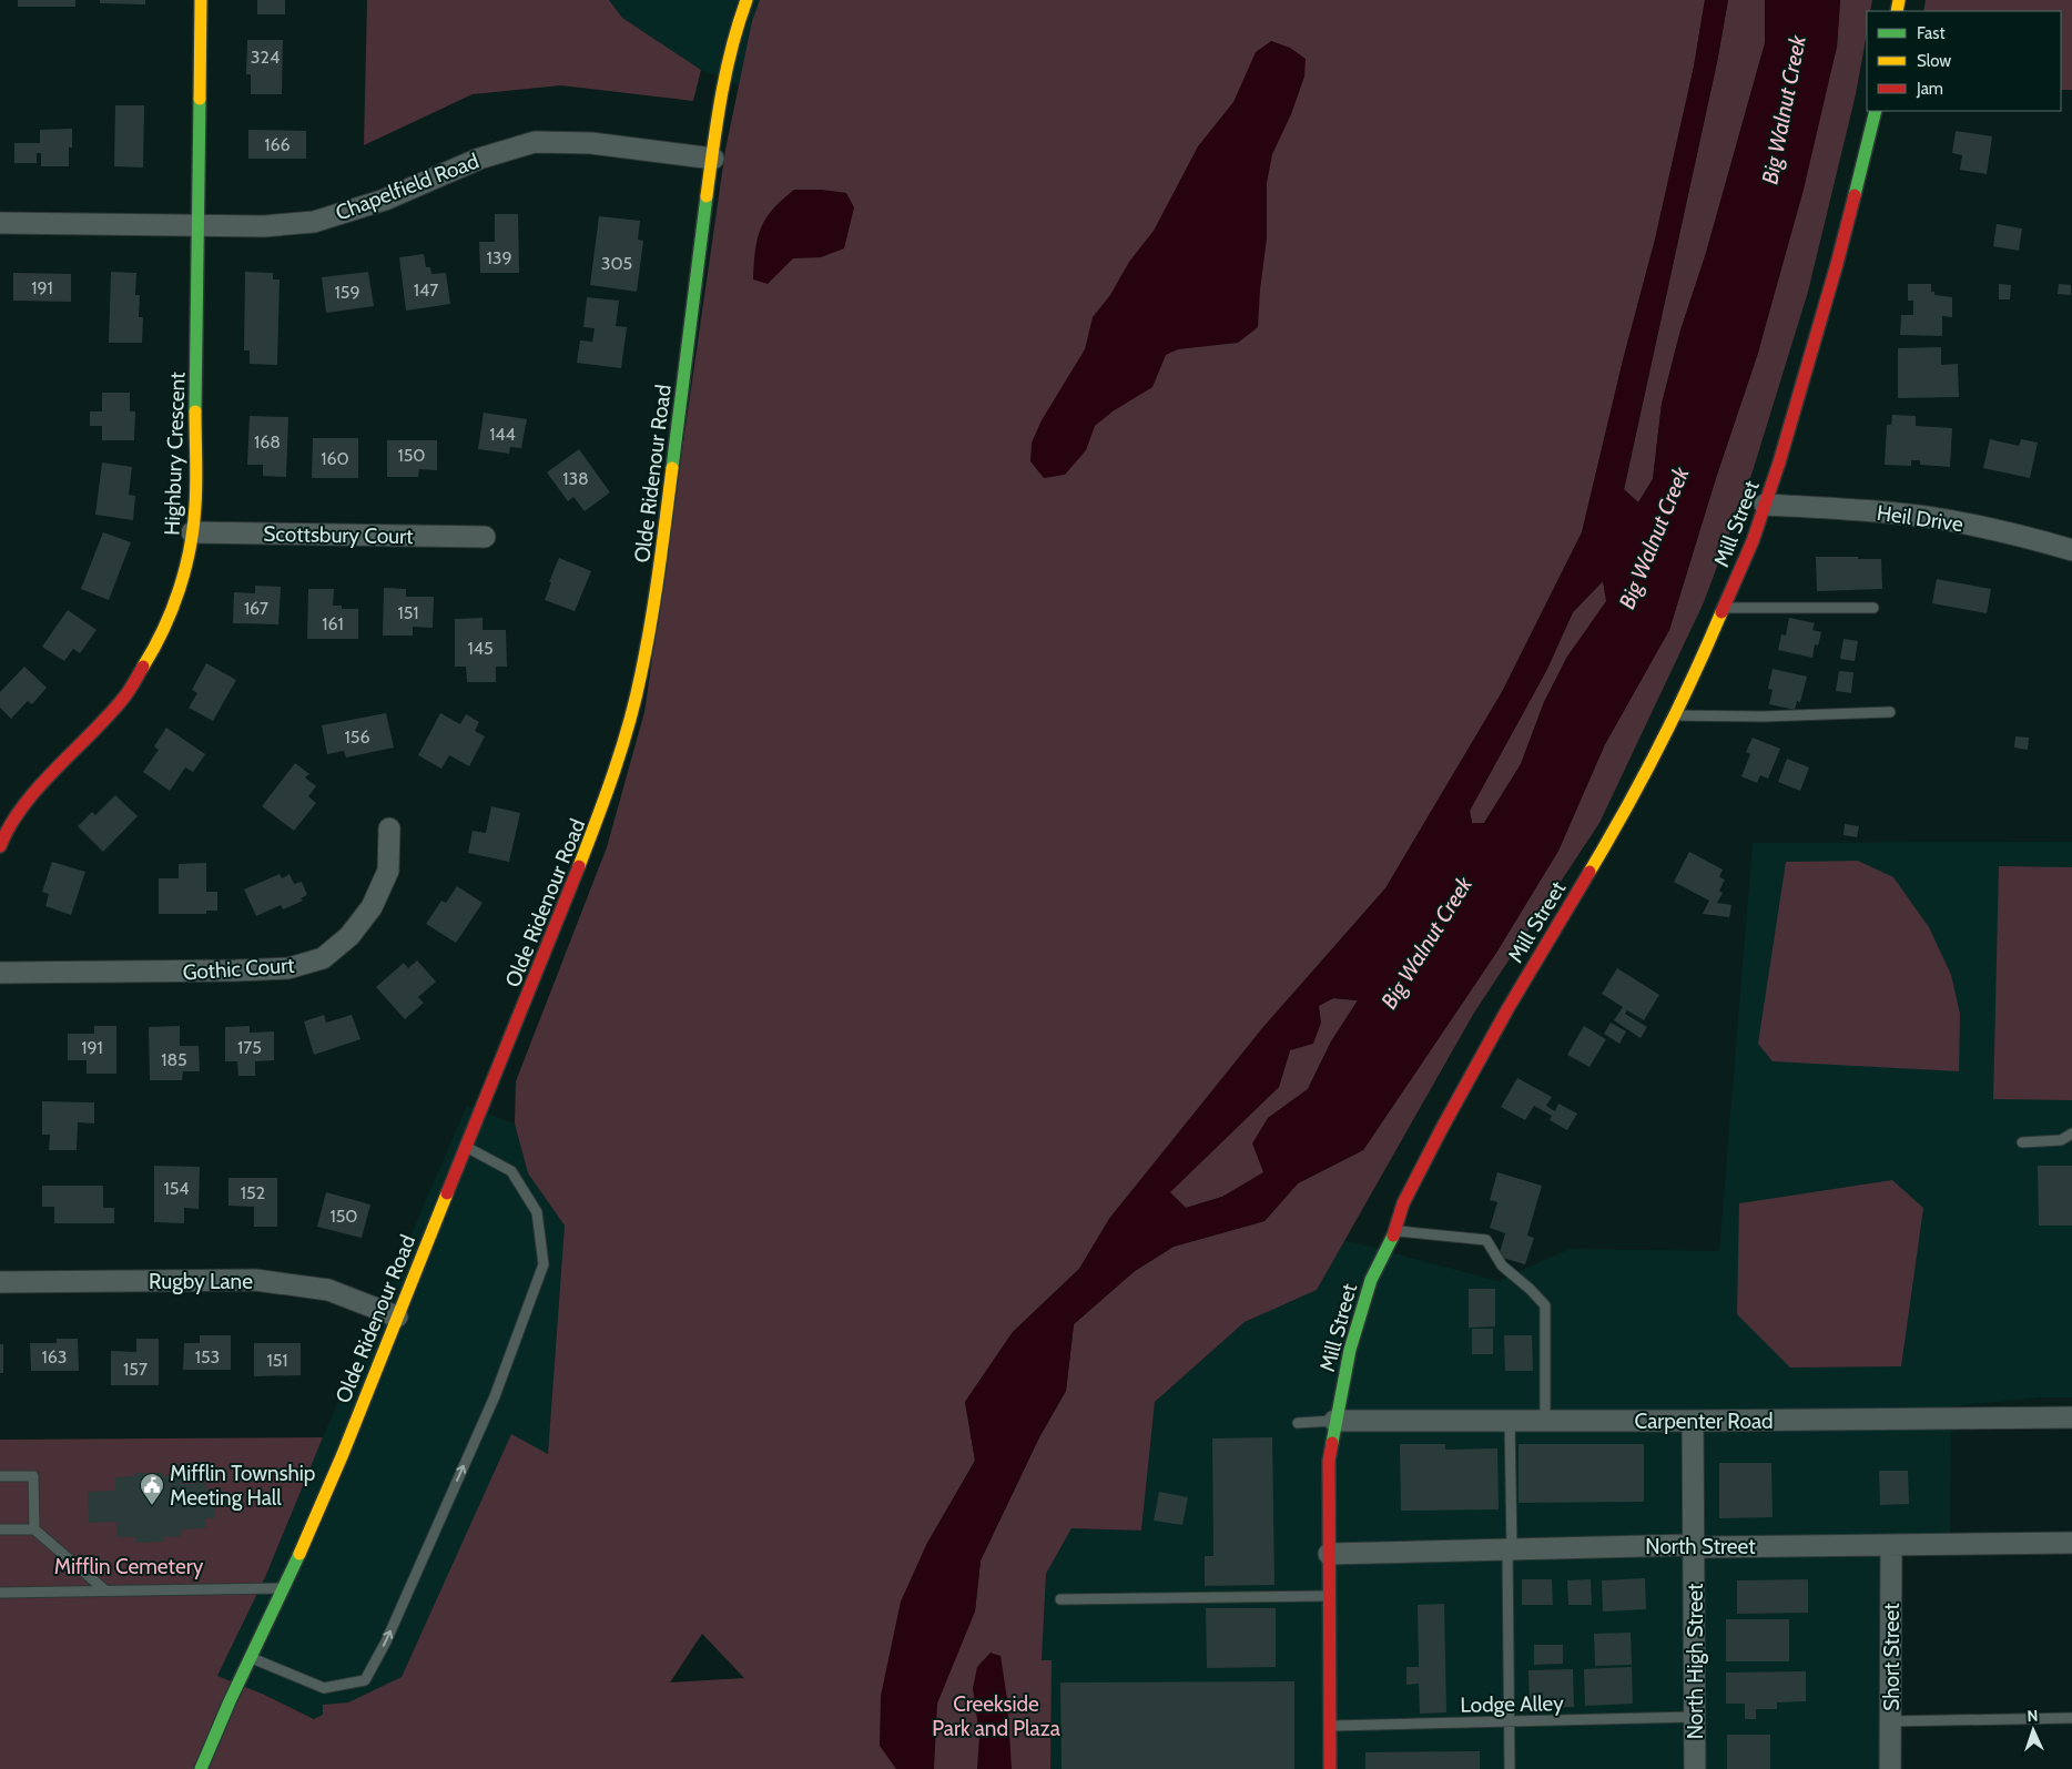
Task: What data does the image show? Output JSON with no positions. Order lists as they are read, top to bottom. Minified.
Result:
{"streets":{"main road":["Highbury Crescent","Olde Ridenour Road","Mill Street"],"street":["Chapelfield Road","Heil Drive","Scottsbury Court","Gothic Court","Rugby Lane","Carpenter Road","North Street","Short Street","North High Street"],"lane":["Lodge Alley"]},"crossings":[["Chapelfield Road","Highbury Crescent"],["Chapelfield Road","Olde Ridenour Road"],["Highbury Crescent","Scottsbury Court"],["Olde Ridenour Road","Rugby Lane"],["Heil Drive","Mill Street"],["Mill Street","Carpenter Road"],["Mill Street","North Street"],["Mill Street","Lodge Alley"],["Carpenter Road","North High Street"],["North Street","Short Street"],["North Street","North High Street"],["North High Street","Lodge Alley"]],"water":["Big Walnut Creek"],"parks":["Mifflin Cemetery","Creekside Park and Plaza"],"places":{"public building":["Mifflin Township Meeting Hall"]},"house_numbers":["324","166","139","305","191","147","159","144","168","150","160","138","167","151","161","145","156","191","175","185","154","152","150","163","153","151","157"],"legend":["Fast","Slow","Jam"],"north":"top"}
